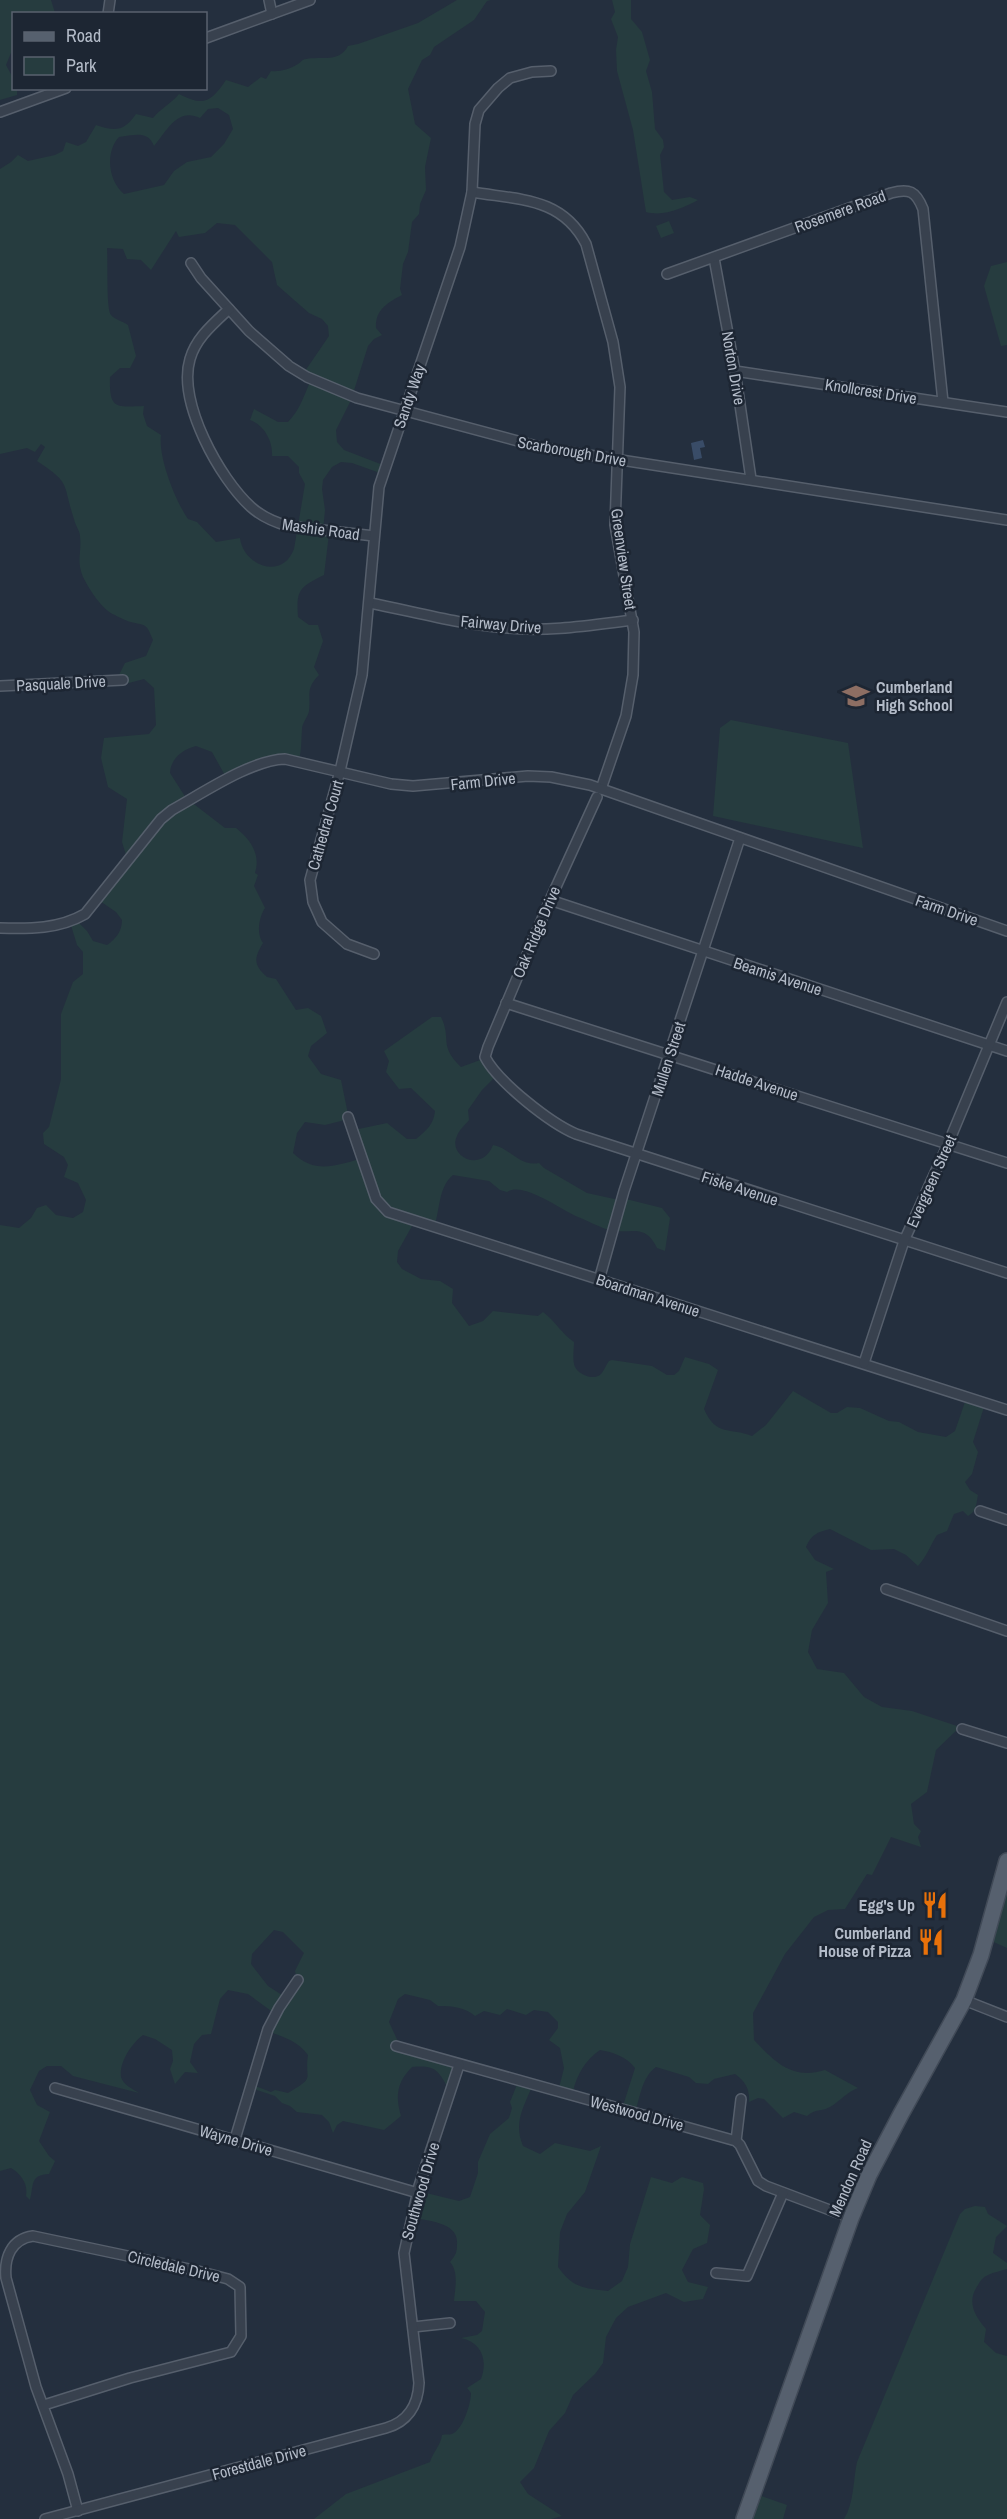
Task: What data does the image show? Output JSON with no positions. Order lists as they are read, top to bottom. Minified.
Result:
{"streets":{"main road":["Mendon Road"],"street":["Rosemere Road","Norton Drive","Knollcrest Drive","Sandy Way","Scarborough Drive","Mashie Road","Greenview Street","Fairway Drive","Pasquale Drive","Farm Drive","Cathedral Court","Oak Ridge Drive","Beamis Avenue","Mullen Street","Hadde Avenue","Evergreen Street","Fiske Avenue","Boardman Avenue","Westwood Drive","Wayne Drive","Southwood Drive","Circledale Drive","Forestdale Drive"]},"crossings":[["Rosemere Road","Norton Drive"],["Rosemere Road","Knollcrest Drive"],["Norton Drive","Knollcrest Drive"],["Norton Drive","Scarborough Drive"],["Sandy Way","Scarborough Drive"],["Sandy Way","Mashie Road"],["Sandy Way","Greenview Street"],["Sandy Way","Fairway Drive"],["Sandy Way","Farm Drive"],["Sandy Way","Cathedral Court"],["Scarborough Drive","Mashie Road"],["Scarborough Drive","Greenview Street"],["Greenview Street","Fairway Drive"],["Greenview Street","Farm Drive"],["Greenview Street","Oak Ridge Drive"],["Farm Drive","Cathedral Court"],["Farm Drive","Oak Ridge Drive"],["Farm Drive","Mullen Street"],["Oak Ridge Drive","Beamis Avenue"],["Oak Ridge Drive","Hadde Avenue"],["Oak Ridge Drive","Fiske Avenue"],["Beamis Avenue","Mullen Street"],["Beamis Avenue","Evergreen Street"],["Mullen Street","Hadde Avenue"],["Mullen Street","Fiske Avenue"],["Mullen Street","Boardman Avenue"],["Hadde Avenue","Evergreen Street"],["Evergreen Street","Fiske Avenue"],["Evergreen Street","Boardman Avenue"],["Westwood Drive","Southwood Drive"],["Wayne Drive","Southwood Drive"],["Southwood Drive","Forestdale Drive"],["Circledale Drive","Forestdale Drive"]],"places":{"school or university":["Cumberland High School"],"restaurant":["Egg's Up","Cumberland House of Pizza"]},"legend":["Road","Park"]}
